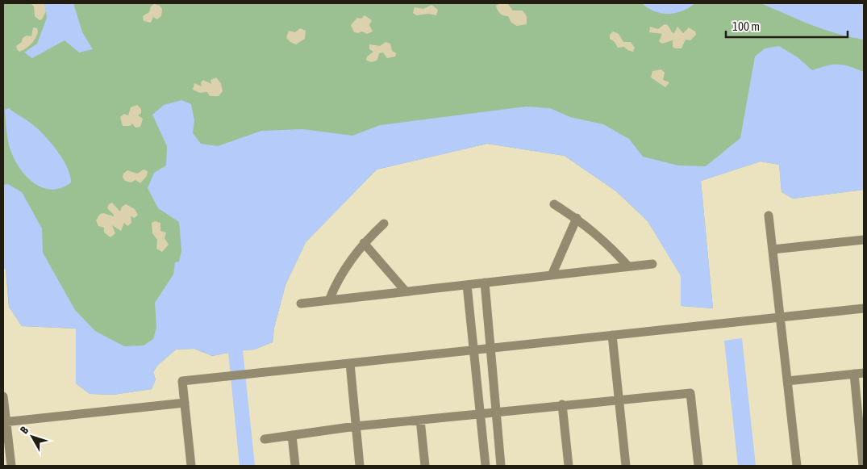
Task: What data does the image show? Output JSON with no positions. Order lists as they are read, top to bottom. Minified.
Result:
{"scale_bar":"100 m","north":"top left"}
